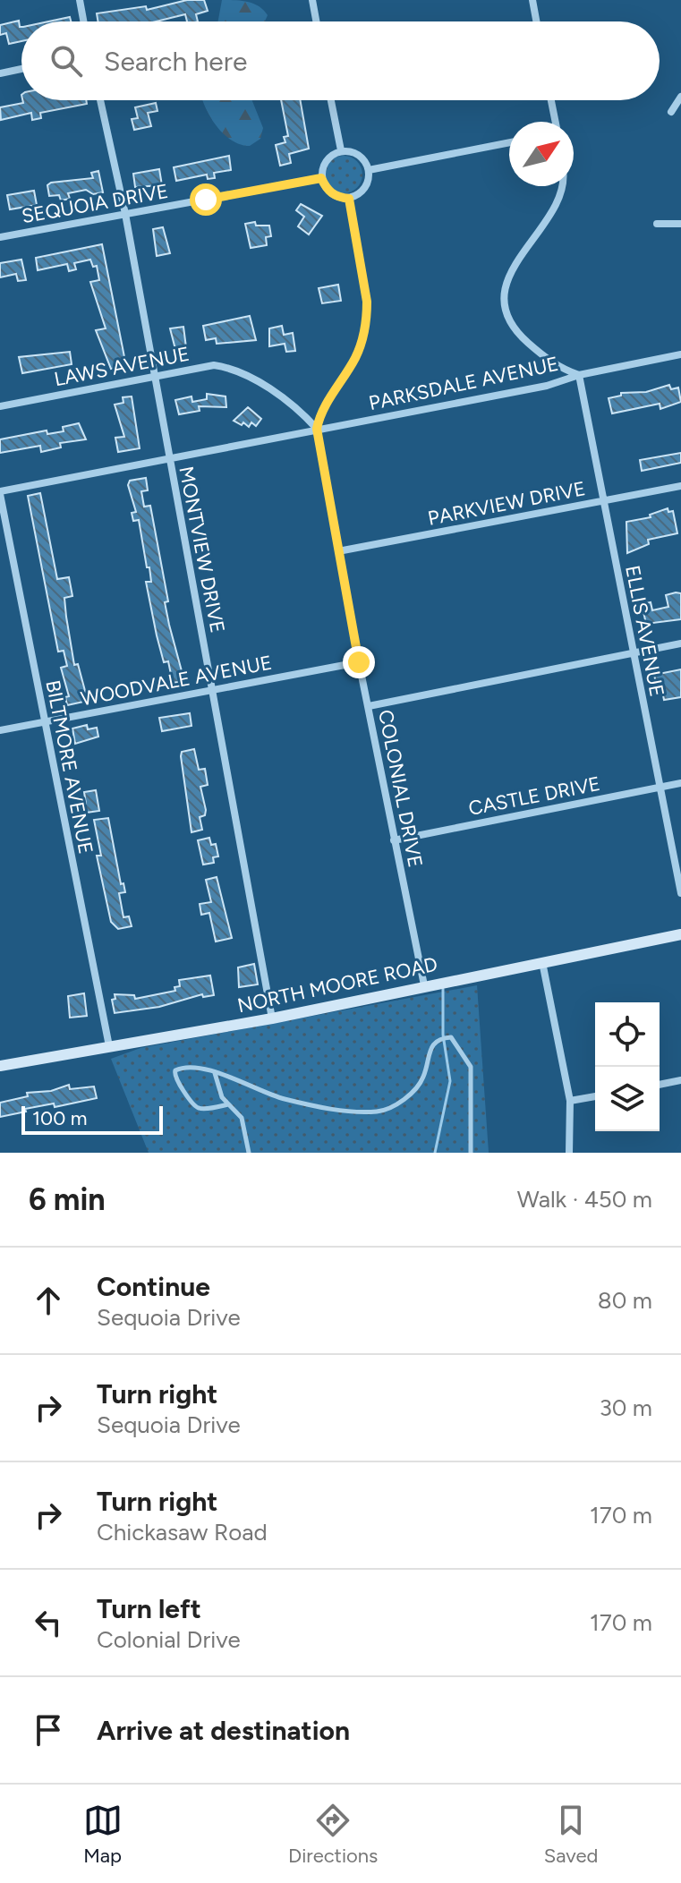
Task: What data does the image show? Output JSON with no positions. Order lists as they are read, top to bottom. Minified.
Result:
{"streets":{"main road":["NORTH MOORE ROAD"],"street":["SEQUOIA DRIVE","LAWS AVENUE","PARKSDALE AVENUE","PARKVIEW DRIVE","MONTVIEW DRIVE","ELLIS AVENUE","WOODVALE AVENUE","BILTMORE AVENUE","COLONIAL DRIVE","CASTLE DRIVE"]},"crossings":[["SEQUOIA DRIVE","MONTVIEW DRIVE"],["LAWS AVENUE","PARKSDALE AVENUE"],["LAWS AVENUE","MONTVIEW DRIVE"],["LAWS AVENUE","COLONIAL DRIVE"],["PARKSDALE AVENUE","MONTVIEW DRIVE"],["PARKSDALE AVENUE","ELLIS AVENUE"],["PARKSDALE AVENUE","BILTMORE AVENUE"],["PARKSDALE AVENUE","COLONIAL DRIVE"],["PARKVIEW DRIVE","ELLIS AVENUE"],["PARKVIEW DRIVE","COLONIAL DRIVE"],["MONTVIEW DRIVE","WOODVALE AVENUE"],["MONTVIEW DRIVE","NORTH MOORE ROAD"],["ELLIS AVENUE","CASTLE DRIVE"],["WOODVALE AVENUE","BILTMORE AVENUE"],["WOODVALE AVENUE","COLONIAL DRIVE"],["BILTMORE AVENUE","NORTH MOORE ROAD"],["COLONIAL DRIVE","CASTLE DRIVE"],["COLONIAL DRIVE","NORTH MOORE ROAD"]],"scale_bar":"100 m","north":"top right","page":{"search":"Search here","scale":"100 m","heading":["6 min","Walk · 450 m"],"list":[["Continue","Sequoia Drive","80 m"],["Turn right","Sequoia Drive","30 m"],["Turn right","Chickasaw Road","170 m"],["Turn left","Colonial Drive","170 m"],"Arrive at destination"],"nav":["Map","Directions","Saved"]}}
